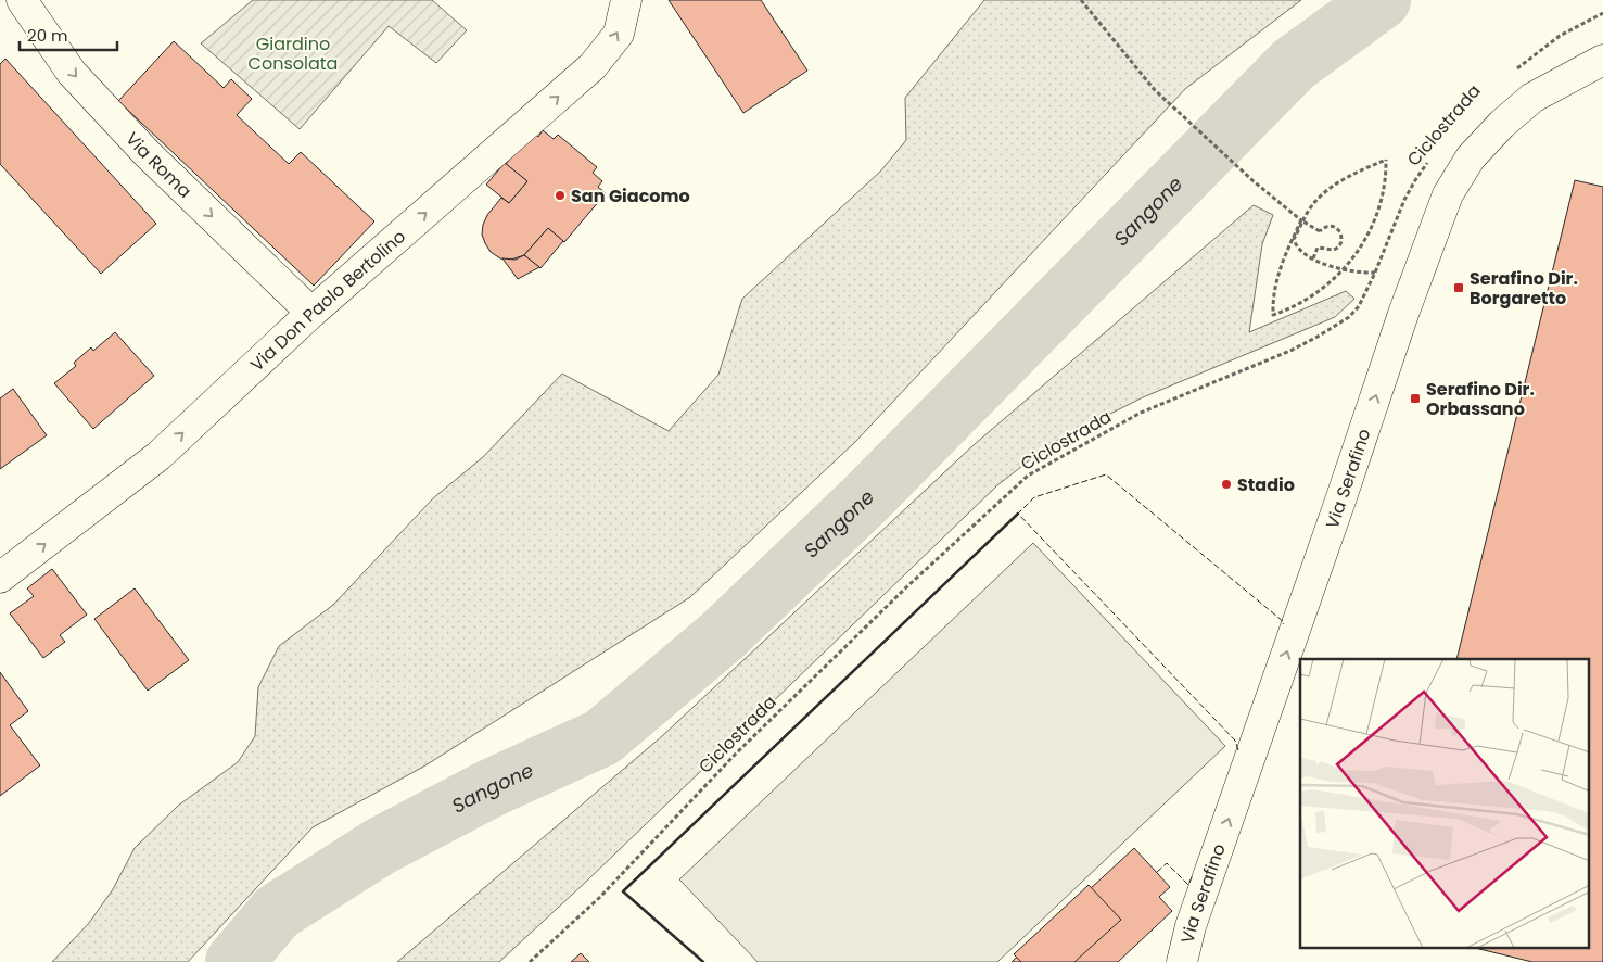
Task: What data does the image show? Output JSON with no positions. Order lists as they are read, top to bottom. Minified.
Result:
{"streets":{"street":["Via Roma","Via Don Paolo Bertolino","Via Serafino"],"path":["Ciclostrada"]},"crossings":[["Via Roma","Via Don Paolo Bertolino"]],"one_way":["Via Roma","Via Don Paolo Bertolino","Via Serafino"],"water":["Sangone"],"parks":["Giardino Consolata"],"places":{"other":["San Giacomo","Stadio"],"transit":["Serafino Dir. Borgaretto","Serafino Dir. Orbassano"]},"scale_bar":"20 m"}
